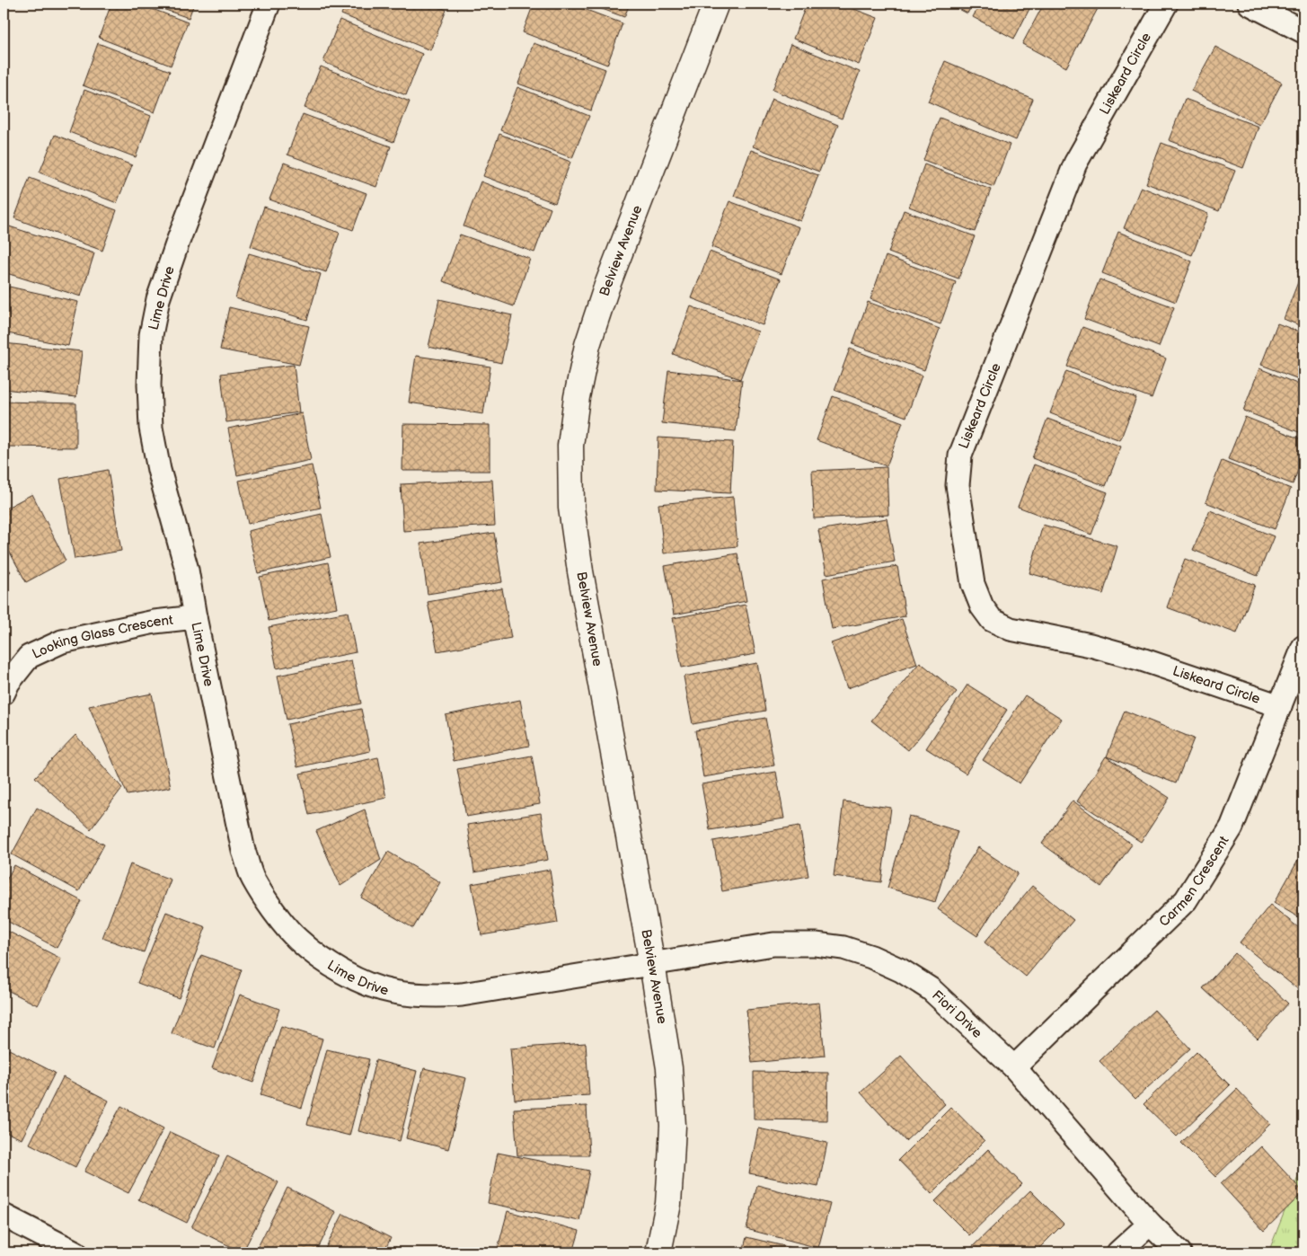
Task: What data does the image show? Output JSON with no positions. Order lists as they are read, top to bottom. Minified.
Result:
{"streets":{"street":["Liskeard Circle","Belview Avenue","Lime Drive","Looking Glass Crescent","Carmen Crescent","Fiori Drive"]},"crossings":[["Liskeard Circle","Carmen Crescent"],["Belview Avenue","Lime Drive"],["Belview Avenue","Fiori Drive"],["Lime Drive","Looking Glass Crescent"],["Lime Drive","Fiori Drive"],["Carmen Crescent","Fiori Drive"]]}
